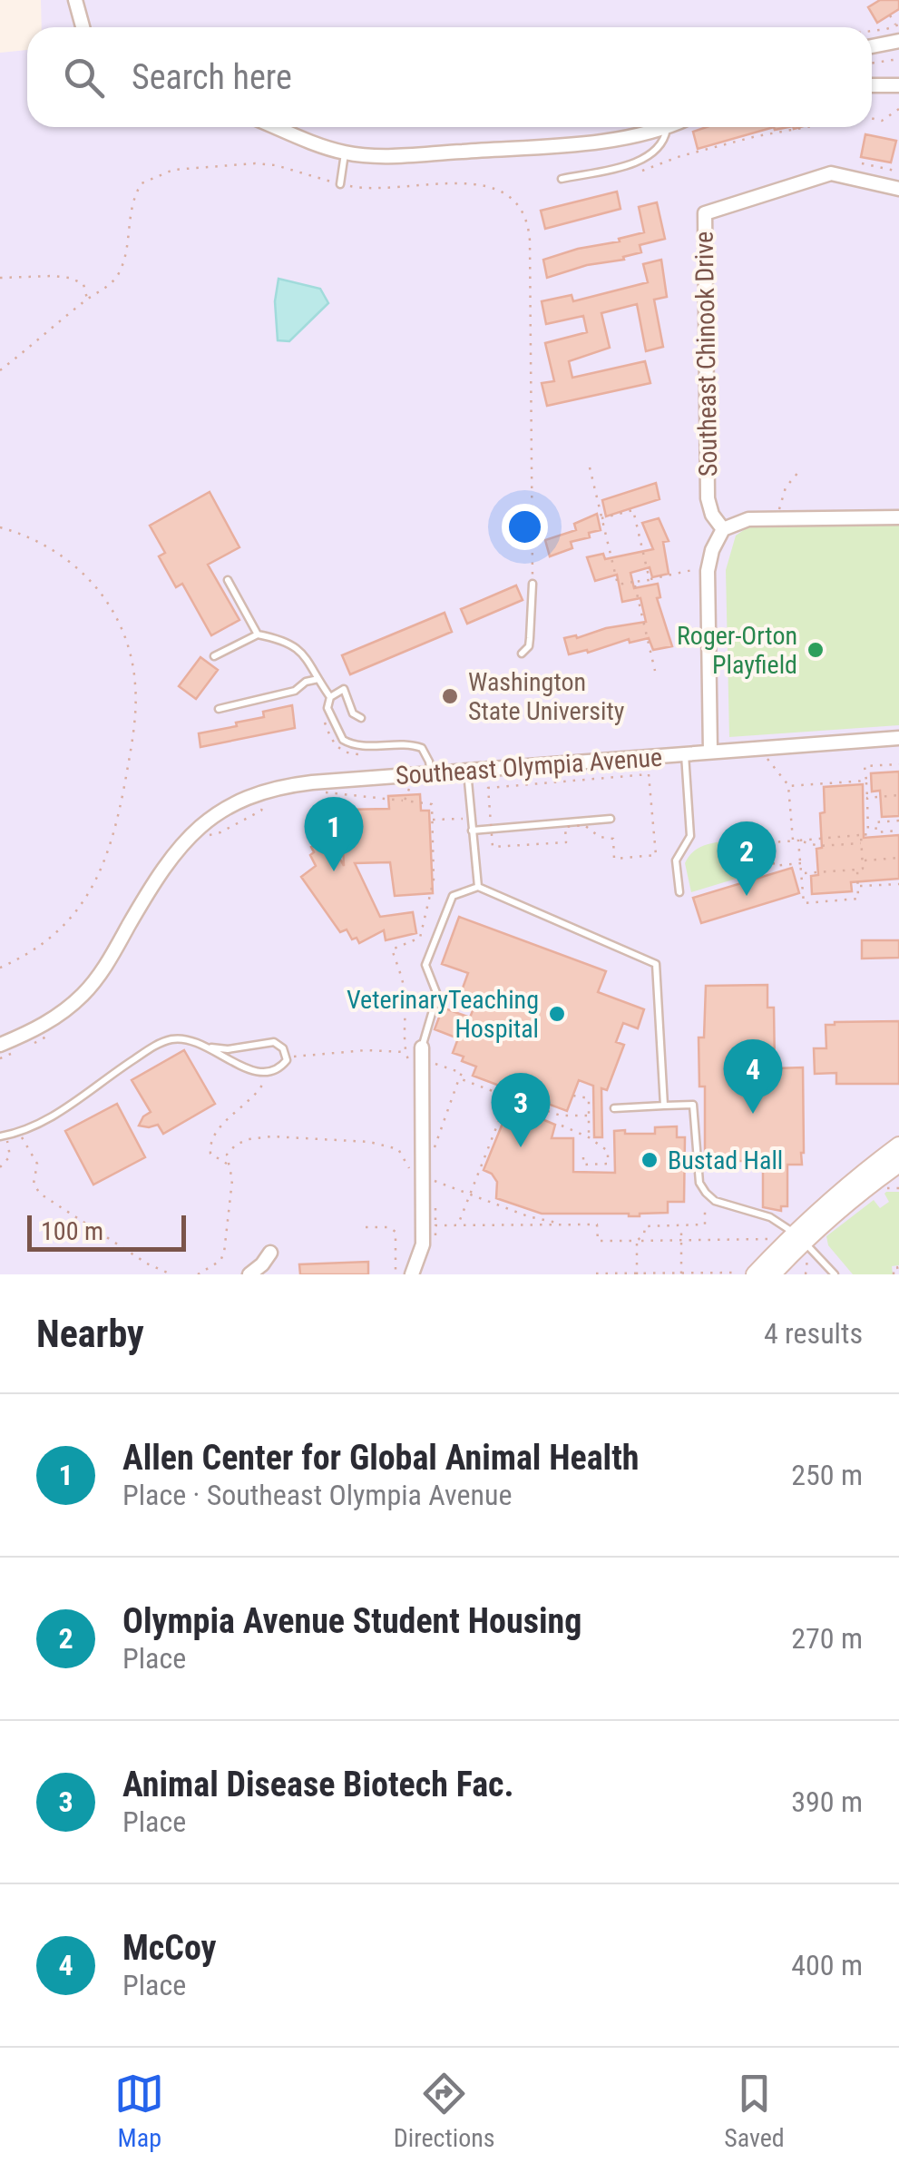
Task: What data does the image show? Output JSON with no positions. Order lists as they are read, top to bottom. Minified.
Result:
{"streets":{"street":["Southeast Chinook Drive","Southeast Olympia Avenue"]},"places":["Roger-Orton Playfield","Washington State University","VeterinaryTeaching Hospital","Bustad Hall"],"scale_bar":"100 m","page":{"search":"Search here","pins":["1","2","4","3"],"scale":"100 m","heading":["Nearby","4 results"],"list":[{"mark":"1","name":"Allen Center for Global Animal Health","note":"Place · Southeast Olympia Avenue","value":"250 m"},{"mark":"2","name":"Olympia Avenue Student Housing","note":"Place","value":"270 m"},{"mark":"3","name":"Animal Disease Biotech Fac.","note":"Place","value":"390 m"},{"mark":"4","name":"McCoy","note":"Place","value":"400 m"}],"nav":["Map","Directions","Saved"]}}
